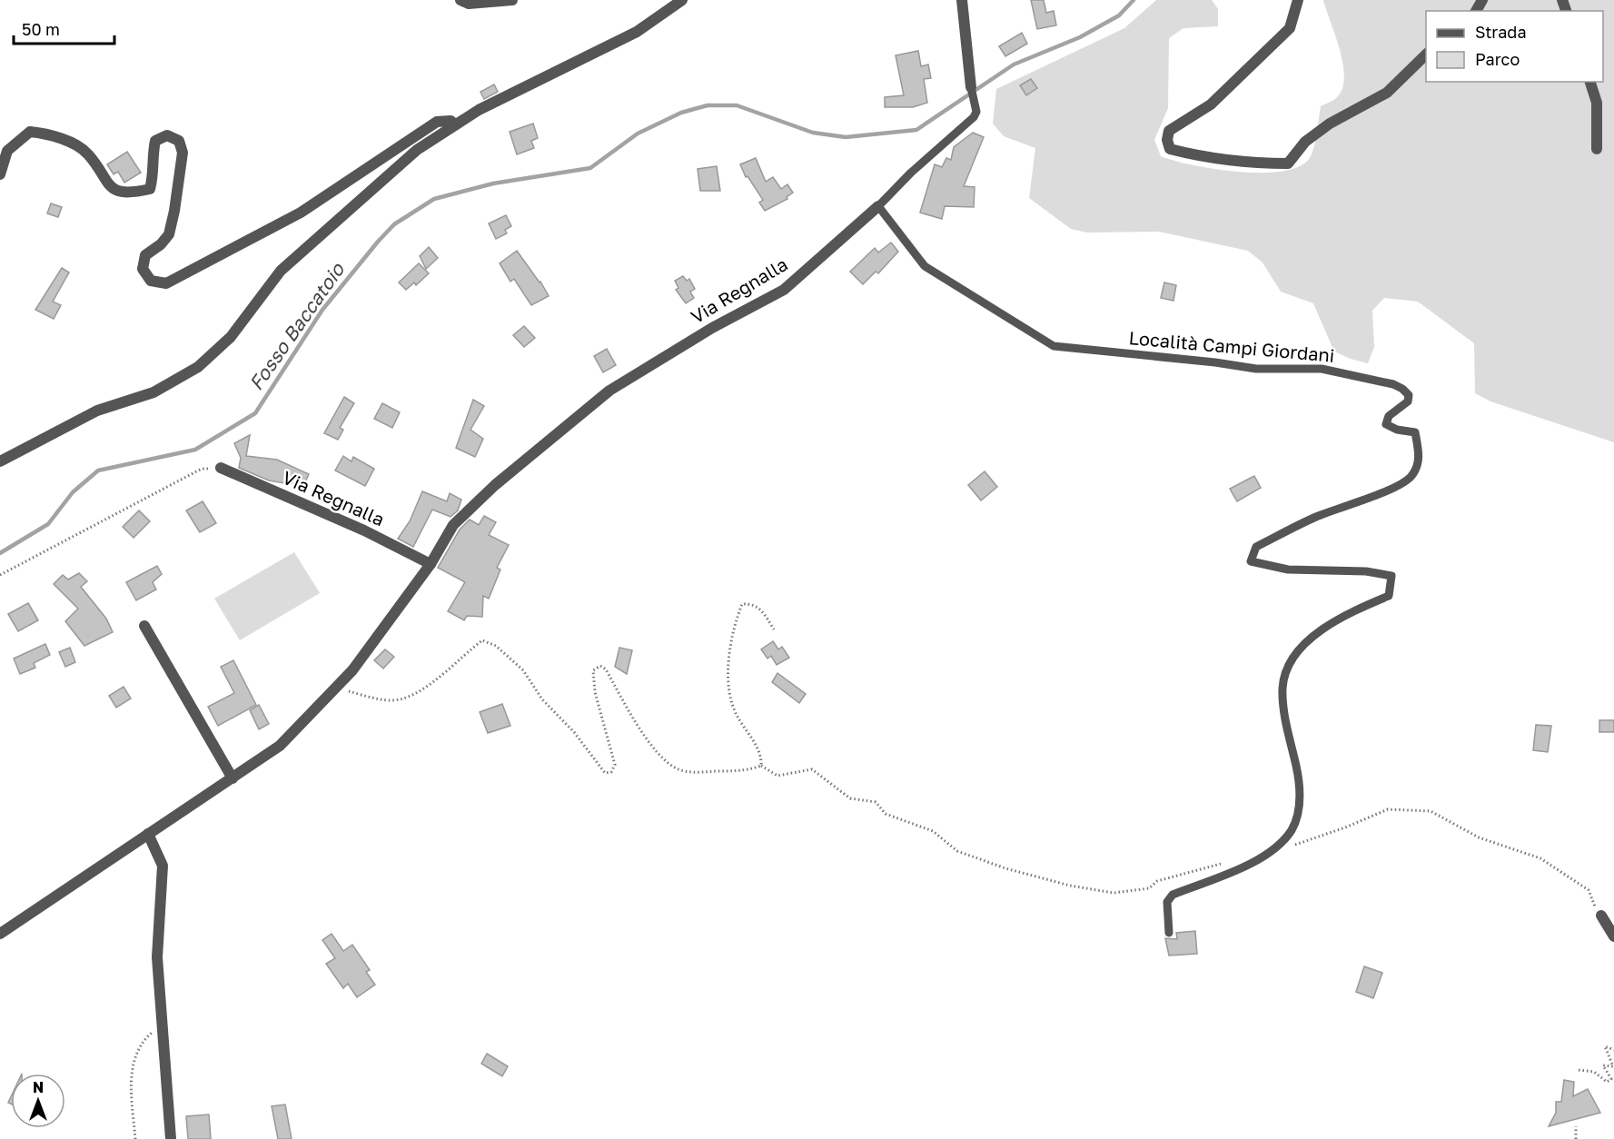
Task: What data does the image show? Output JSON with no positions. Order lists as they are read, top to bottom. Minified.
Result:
{"streets":{"street":["Via Regnalla"],"lane":["Località Campi Giordani"]},"crossings":[["Via Regnalla","Località Campi Giordani"]],"water":["Fosso Baccatoio"],"legend":["Strada","Parco"],"scale_bar":"50 m","north":"top"}
